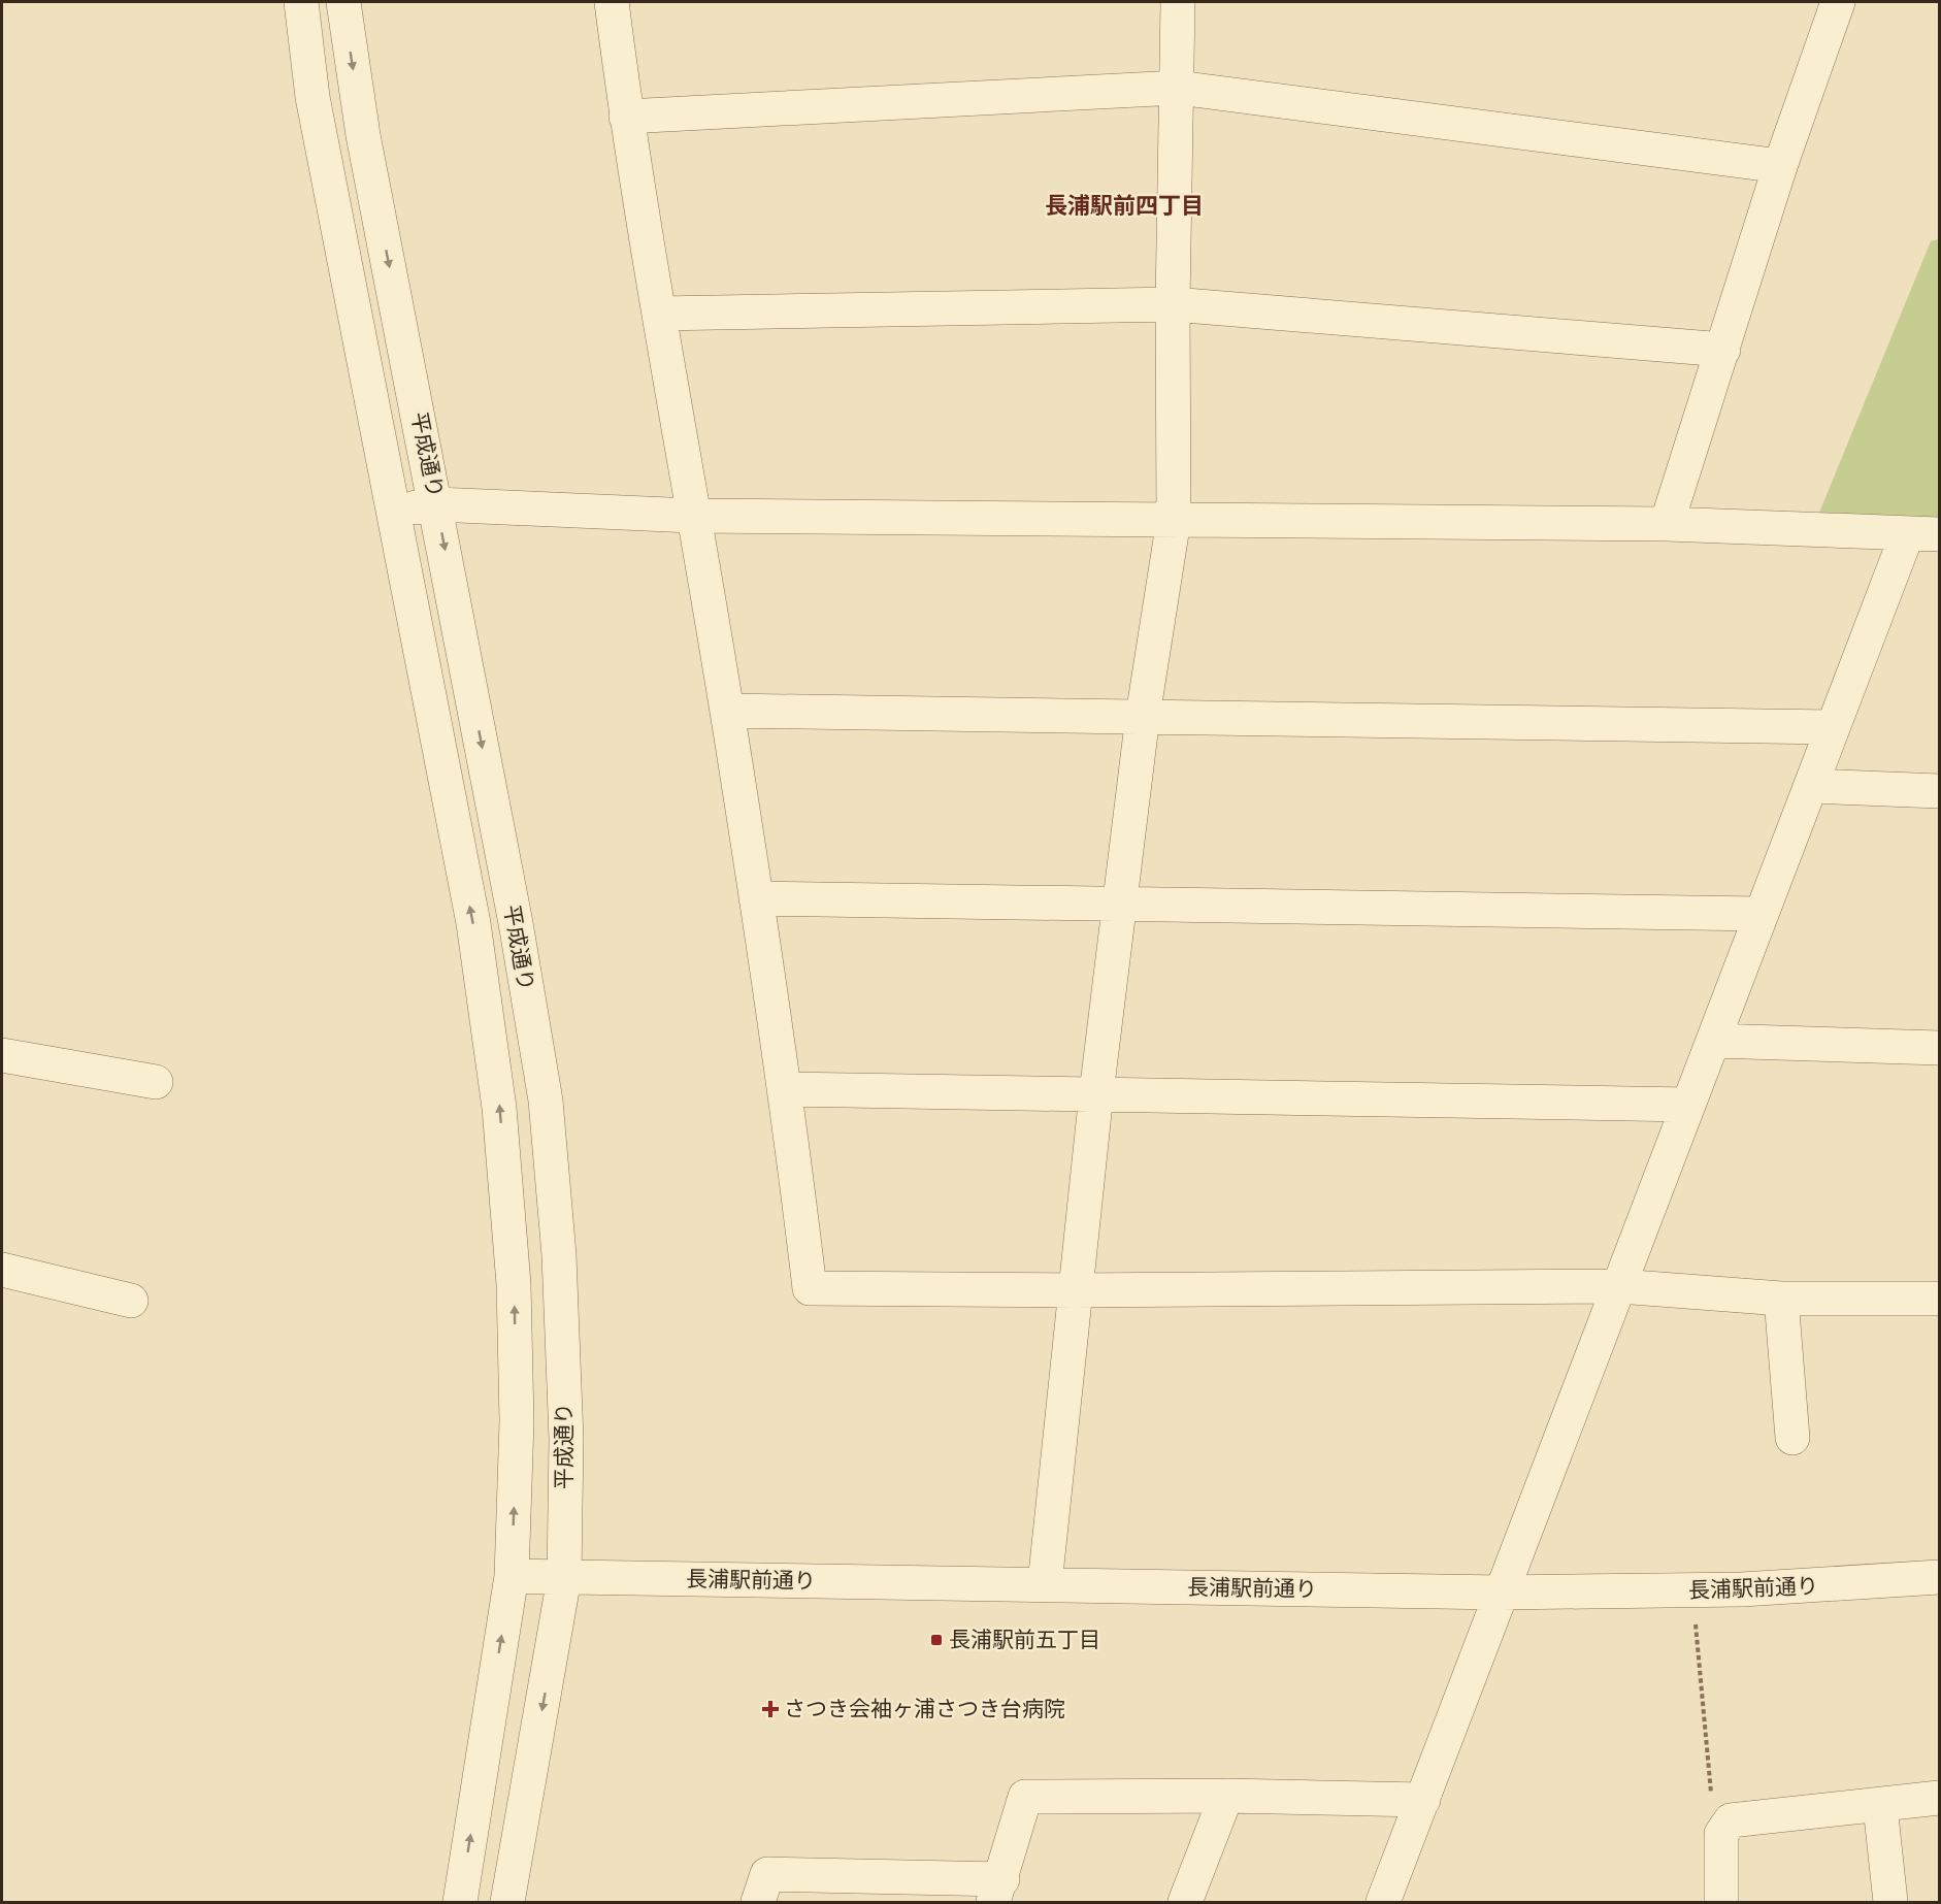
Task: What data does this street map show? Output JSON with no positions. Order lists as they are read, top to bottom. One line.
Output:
{"streets":{"street":["平成通り","長浦駅前通り"]},"crossings":[["平成通り","長浦駅前通り"]],"districts":["長浦駅前四丁目"],"places":{"transit":["長浦駅前五丁目"],"health":["さつき会袖ヶ浦さつき台病院"]}}
